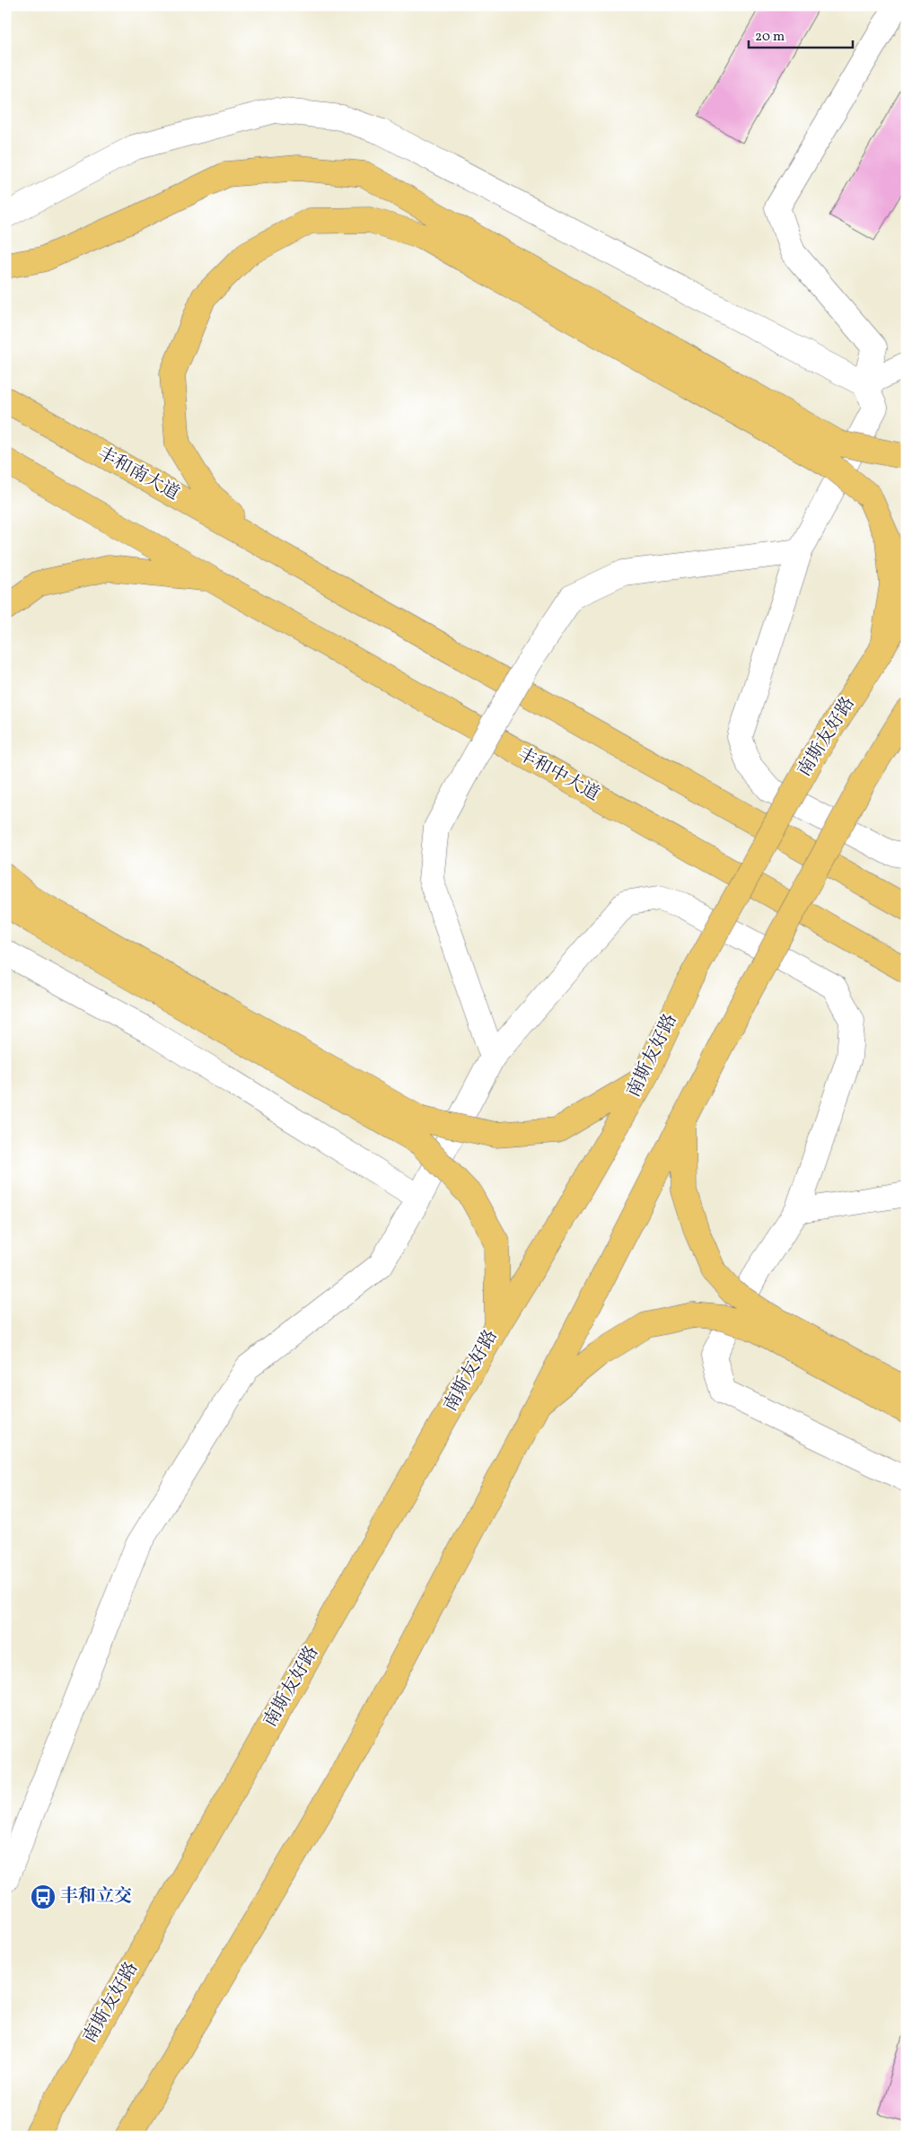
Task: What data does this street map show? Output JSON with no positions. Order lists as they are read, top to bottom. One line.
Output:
{"streets":{"main road":["丰和南大道","南斯友好路","丰和中大道"]},"places":{"bus stop":["丰和立交"]},"scale_bar":"20 m"}
